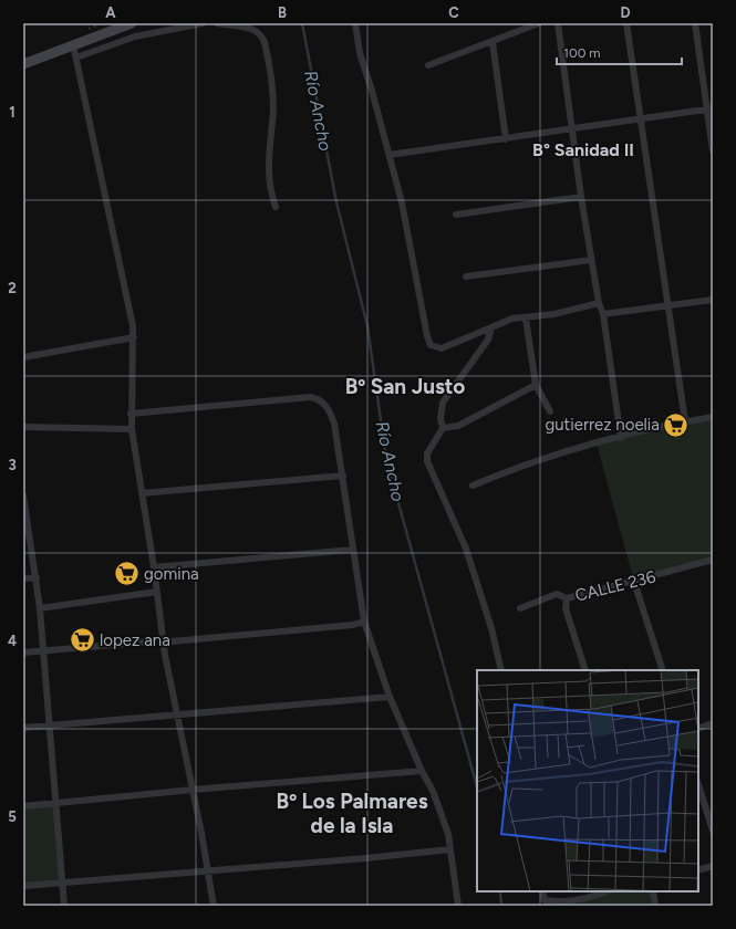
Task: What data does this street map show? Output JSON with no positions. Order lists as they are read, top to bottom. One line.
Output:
{"streets":{"street":["CALLE 236"]},"districts":["B° Sanidad II","Bº San Justo","Bº Los Palmares de la Isla"],"water":["Río Ancho"],"places":{"supermarket":["gutierrez noelia","gomina","lopez ana"]},"scale_bar":"100 m","grid":{"columns":["A","B","C","D"],"rows":["1","2","3","4","5"]}}
